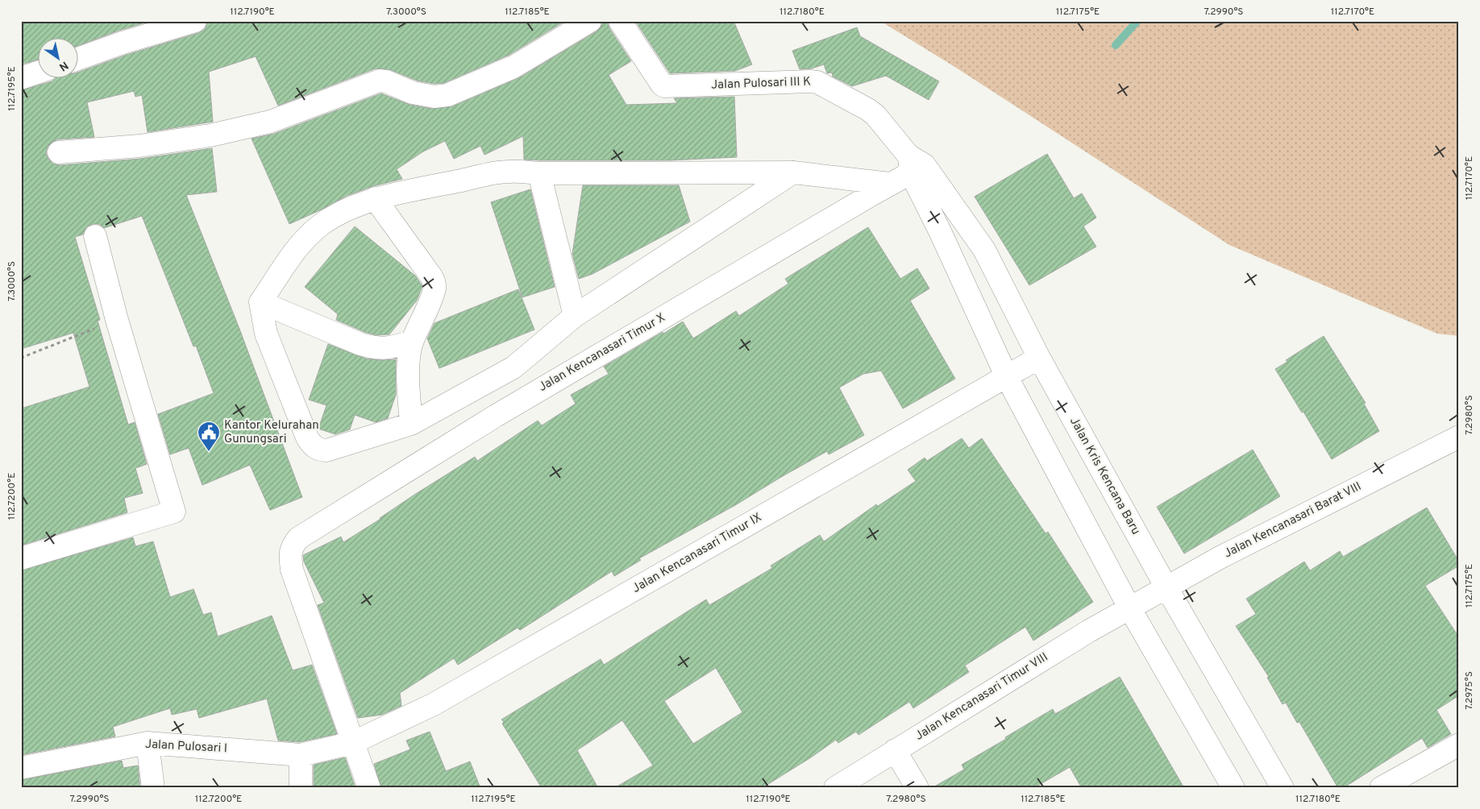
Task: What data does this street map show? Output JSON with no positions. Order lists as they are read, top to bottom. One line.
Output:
{"streets":{"street":["Jalan Pulosari III K","Jalan Kencanasari Timur X","Jalan Kris Kencana Baru","Jalan Kencanasari Barat VIII","Jalan Kencanasari Timur IX","Jalan Kencanasari Timur VIII","Jalan Pulosari I"]},"crossings":[["Jalan Pulosari III K","Jalan Kencanasari Timur X"],["Jalan Pulosari III K","Jalan Kris Kencana Baru"],["Jalan Kencanasari Timur X","Jalan Kris Kencana Baru"],["Jalan Kencanasari Timur X","Jalan Kencanasari Timur IX"],["Jalan Kencanasari Timur X","Jalan Pulosari I"],["Jalan Kris Kencana Baru","Jalan Kencanasari Barat VIII"],["Jalan Kris Kencana Baru","Jalan Kencanasari Timur IX"],["Jalan Kencanasari Barat VIII","Jalan Kencanasari Timur VIII"],["Jalan Kencanasari Timur IX","Jalan Pulosari I"]],"places":{"public building":["Kantor Kelurahan Gunungsari"]},"north":"bottom right","coordinates":["112.7190°E","7.3000°S","112.7185°E","112.7180°E","112.7175°E","7.2990°S","112.7170°E","112.7195°E","7.2980°S","112.7200°E","7.2975°S"]}
